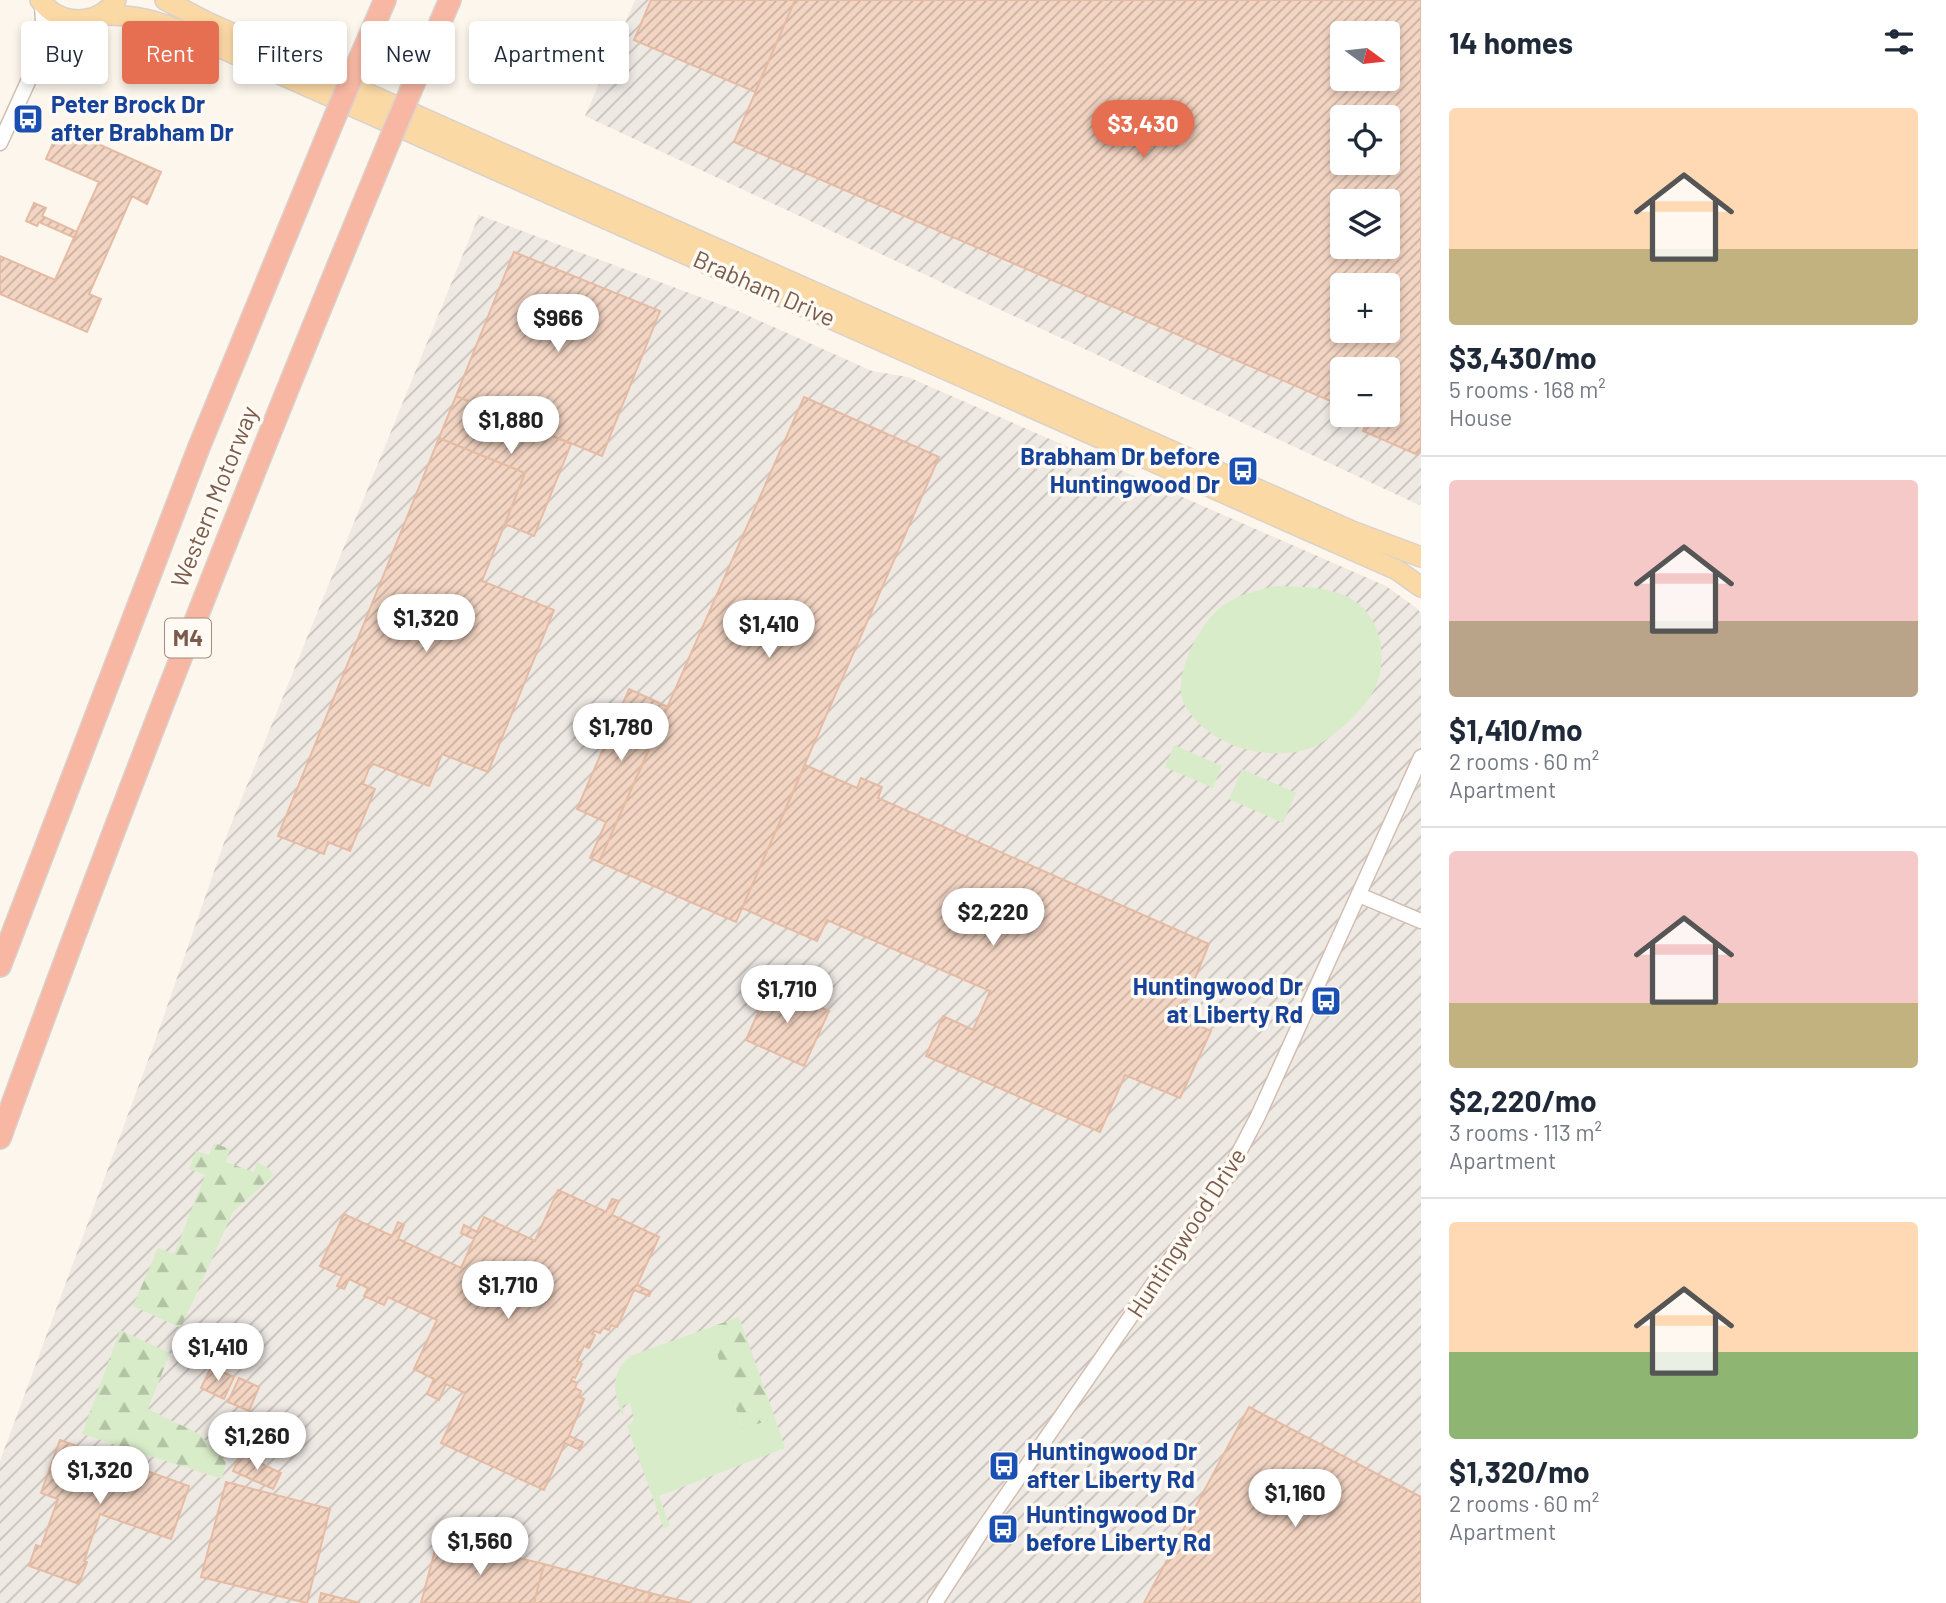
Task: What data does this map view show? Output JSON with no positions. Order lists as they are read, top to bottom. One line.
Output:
{"streets":{"highway":["Western Motorway","M4"],"main road":["Brabham Drive"],"street":["Huntingwood Drive"]},"places":{"bus stop":["Peter Brock Dr after Brabham Dr","Brabham Dr before Huntingwood Dr","Huntingwood Dr at Liberty Rd","Huntingwood Dr after Liberty Rd","Huntingwood Dr before Liberty Rd"]},"north":"right","page":{"heading":"14 homes","map_buttons":["+","−"],"chip":["Buy","Rent","Filters","New","Apartment"],"list":[{"name":"$3,430/mo","note":"5 rooms · 168 m² · House"},{"name":"$1,410/mo","note":"2 rooms · 60 m² · Apartment"},{"name":"$2,220/mo","note":"3 rooms · 113 m² · Apartment"},{"name":"$1,320/mo","note":"2 rooms · 60 m² · Apartment"}],"price":["$3,430","$966","$1,880","$1,320","$1,410","$1,780","$2,220","$1,710","$1,710","$1,410","$1,260","$1,320","$1,160","$1,560"]}}
